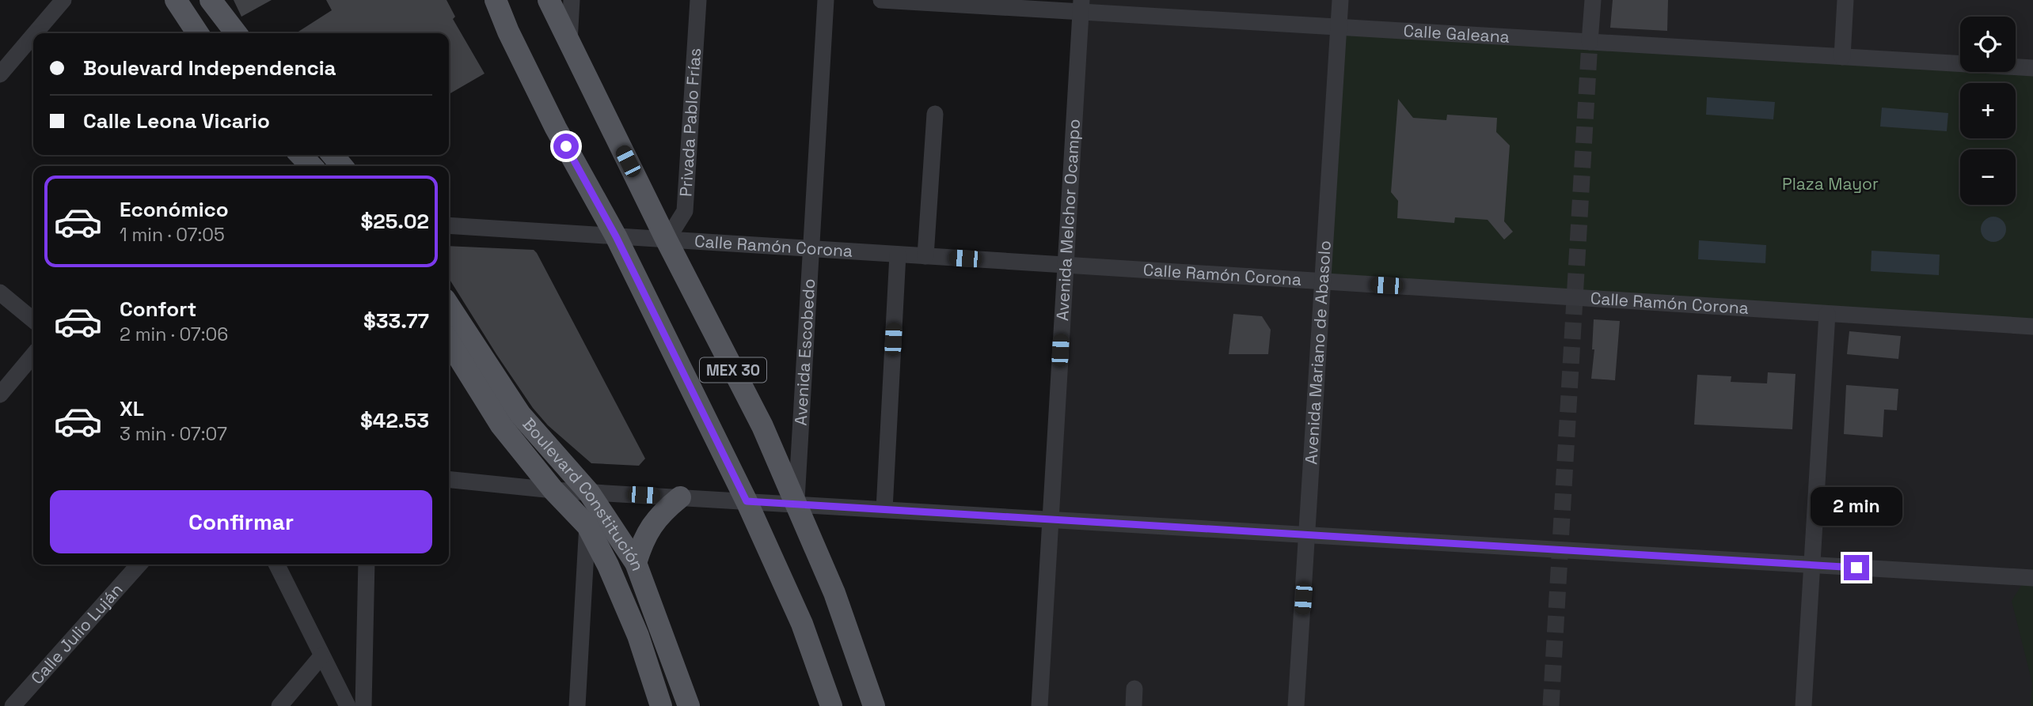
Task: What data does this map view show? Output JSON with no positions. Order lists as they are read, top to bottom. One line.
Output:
{"streets":{"main road":["MEX 30","Boulevard Constitución"],"street":["Calle Galeana","Privada Pablo Frías","Avenida Melchor Ocampo","Calle Ramón Corona","Avenida Escobedo","Avenida Mariano de Abasolo","Calle Julio Luján"]},"crossings":[["Calle Galeana","Avenida Melchor Ocampo"],["Calle Galeana","Avenida Mariano de Abasolo"],["Privada Pablo Frías","Calle Ramón Corona"],["Privada Pablo Frías","MEX 30"],["Avenida Melchor Ocampo","Calle Ramón Corona"],["Calle Ramón Corona","Avenida Escobedo"],["Calle Ramón Corona","Avenida Mariano de Abasolo"],["Calle Ramón Corona","MEX 30"],["Avenida Escobedo","MEX 30"]],"parks":["Plaza Mayor"],"page":{"map_buttons":["+","−"],"banner":["Boulevard Independencia","Calle Leona Vicario"],"list":[{"name":"Económico","note":"1 min · 07:05","value":"$25.02"},{"name":"Confort","note":"2 min · 07:06","value":"$33.77"},{"name":"XL","note":"3 min · 07:07","value":"$42.53"}],"buttons":"Confirmar","bubble":"2 min"}}
